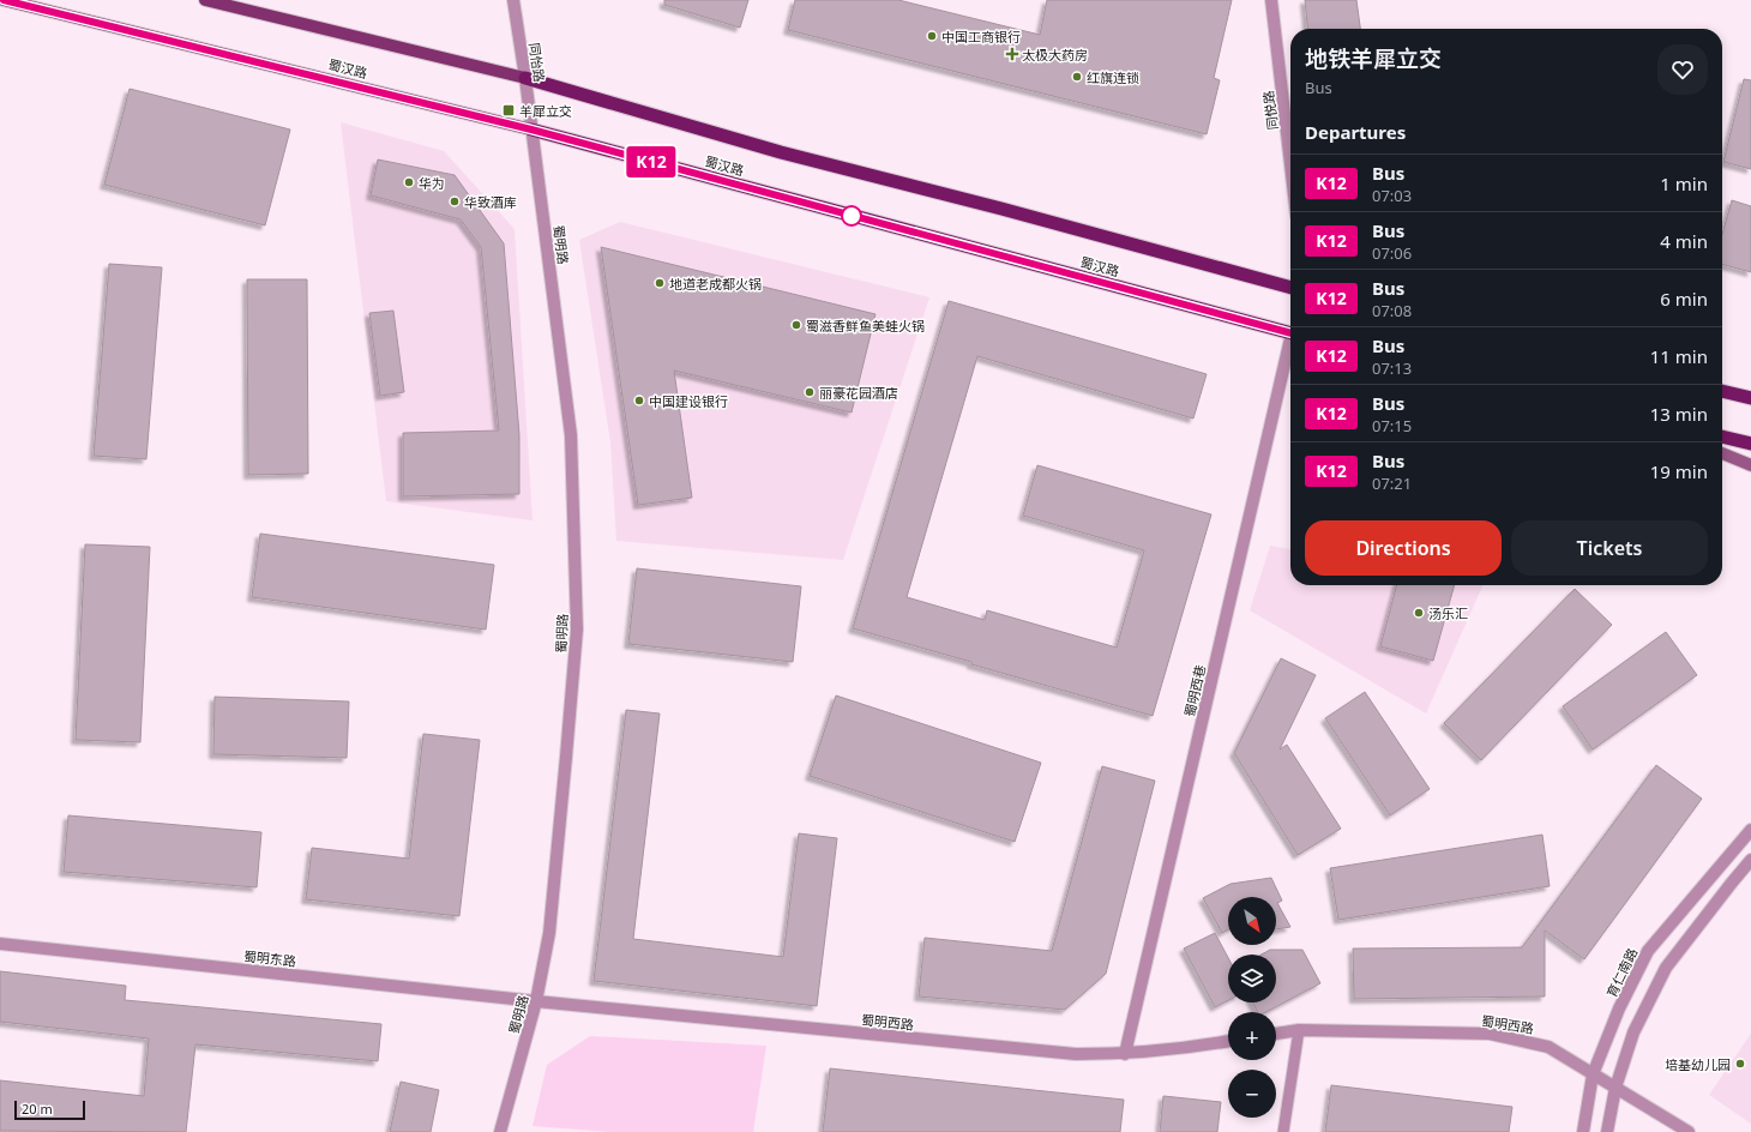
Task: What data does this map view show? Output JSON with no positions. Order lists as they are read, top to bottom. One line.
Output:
{"streets":{"highway":["蜀汉路"],"street":["同怡路","同悦路","蜀明路","蜀明西巷","蜀明东路","育仁南路","蜀明西路"]},"crossings":[["同怡路","蜀汉路"],["同怡路","蜀明路"],["蜀汉路","蜀明路"],["蜀明路","蜀明东路"],["蜀明路","蜀明西路"],["蜀明西巷","蜀明西路"],["蜀明东路","蜀明西路"],["育仁南路","蜀明西路"]],"places":{"other":["中国工商银行","红旗连锁","华为","华致酒库","地道老成都火锅","蜀滋香鲜鱼美蛙火锅","丽豪花园酒店","中国建设银行","汤乐汇","培基幼儿园"],"health":["太极大药房"],"transit":["羊犀立交"]},"lines":["bus line K12"],"scale_bar":"20 m","north":"bottom right","page":{"on_map":"K12","heading":[["地铁羊犀立交","Bus"],"Departures"],"list":[{"mark":"K12","name":"Bus","note":"07:03","value":"1 min"},{"mark":"K12","name":"Bus","note":"07:06","value":"4 min"},{"mark":"K12","name":"Bus","note":"07:08","value":"6 min"},{"mark":"K12","name":"Bus","note":"07:13","value":"11 min"},{"mark":"K12","name":"Bus","note":"07:15","value":"13 min"},{"mark":"K12","name":"Bus","note":"07:21","value":"19 min"}],"buttons":["Directions","Tickets"],"map_buttons":["+","−"],"scale":"20 m"}}
